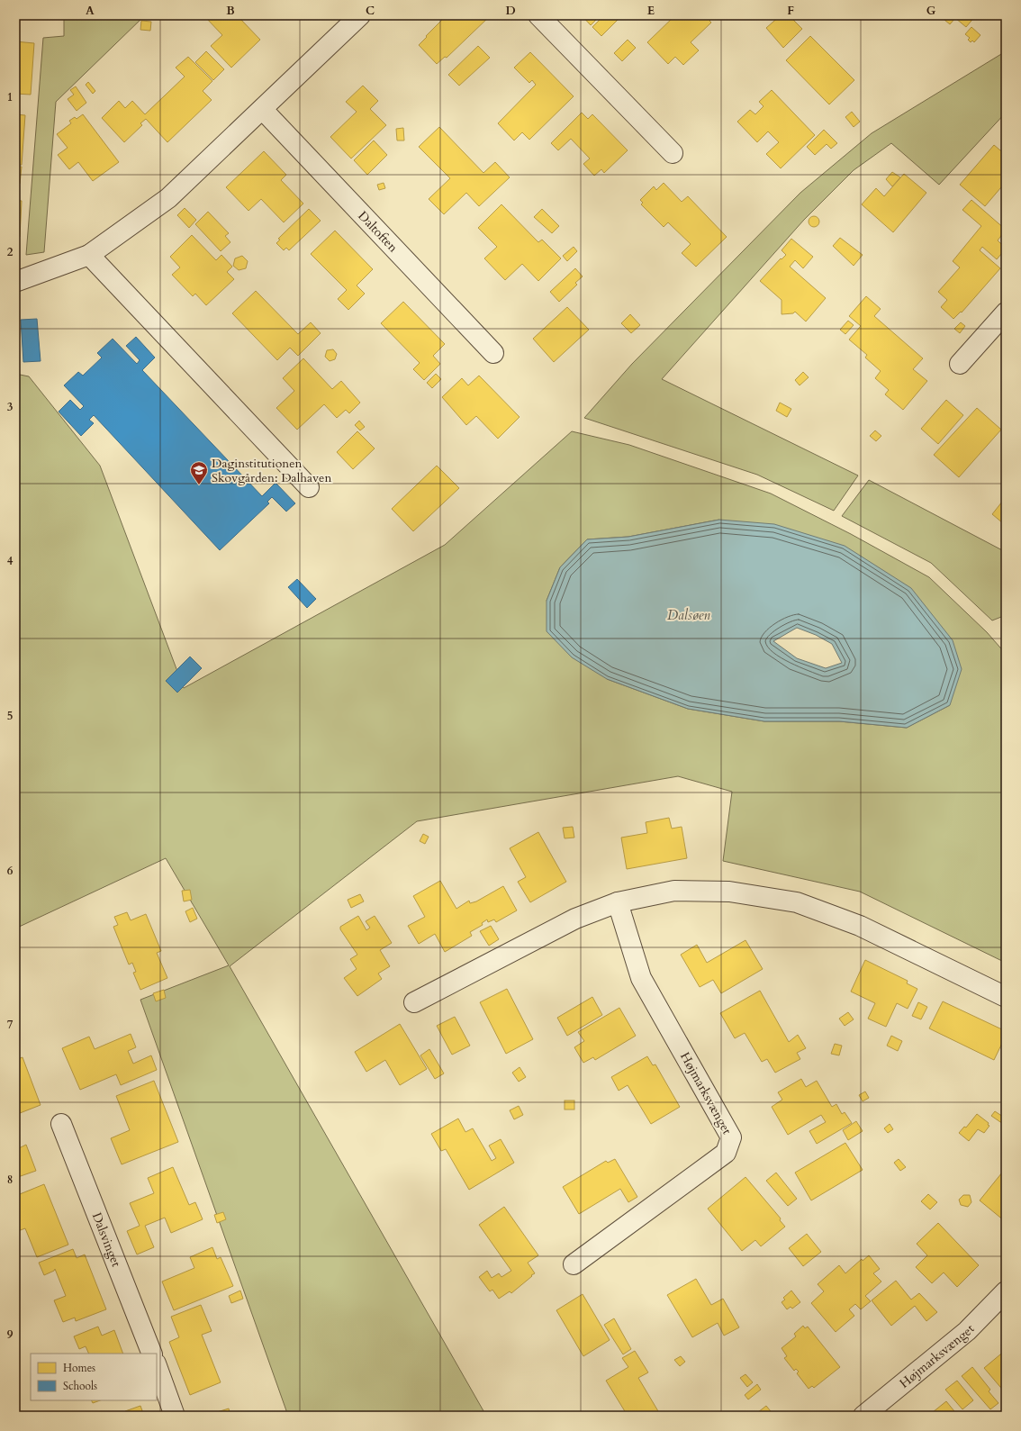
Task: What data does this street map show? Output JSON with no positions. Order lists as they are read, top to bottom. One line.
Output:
{"streets":{"street":["Daltoften","Højmarksvænget","Dalsvinget"]},"water":["Dalsøen"],"places":{"school or university":["Daginstitutionen Skovgården: Dalhaven"]},"legend":["Homes","Schools"],"grid":{"columns":["A","B","C","D","E","F","G"],"rows":["1","2","3","4","5","6","7","8","9"]}}
